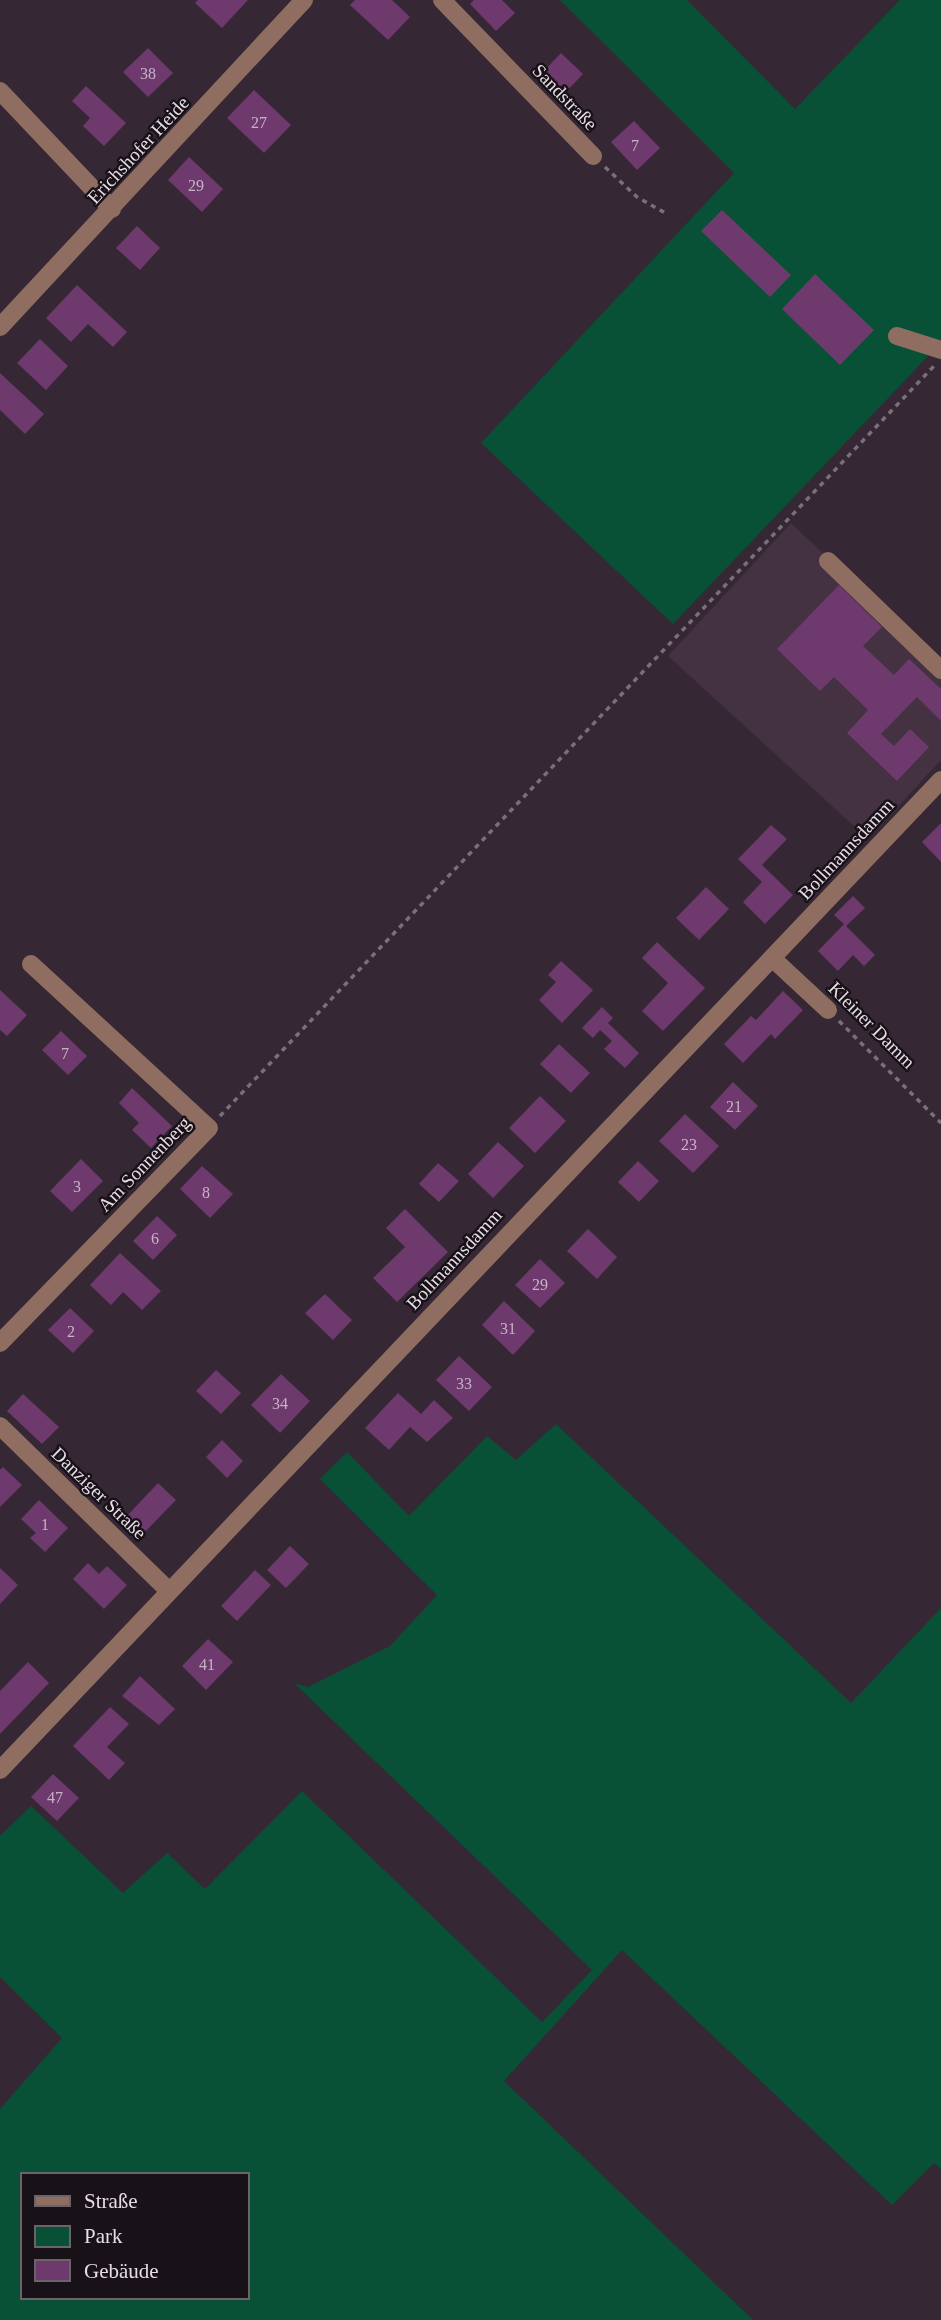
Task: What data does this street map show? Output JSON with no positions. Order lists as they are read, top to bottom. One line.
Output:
{"streets":{"street":["Sandstraße","Erichshofer Heide","Bollmannsdamm","Kleiner Damm","Am Sonnenberg","Danziger Straße"]},"crossings":[["Bollmannsdamm","Kleiner Damm"],["Bollmannsdamm","Danziger Straße"]],"house_numbers":["38","27","7","29","7","21","23","3","8","6","29","31","2","33","34","1","41","47"],"legend":["Straße","Park","Gebäude"]}
